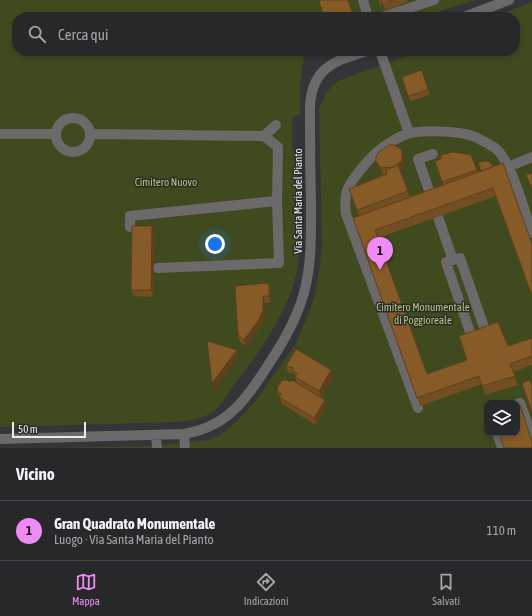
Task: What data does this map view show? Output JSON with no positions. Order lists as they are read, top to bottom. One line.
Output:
{"streets":{"street":["Via Santa Maria del Pianto"]},"parks":["Cimitero Nuovo","Cimitero Monumentale di Poggioreale"],"scale_bar":"50 m","page":{"search":"Cerca qui","pins":"1","scale":"50 m","heading":"Vicino","list":[{"mark":"1","name":"Gran Quadrato Monumentale","note":"Luogo · Via Santa Maria del Pianto","value":"110 m"}],"nav":["Mappa","Indicazioni","Salvati"]}}
